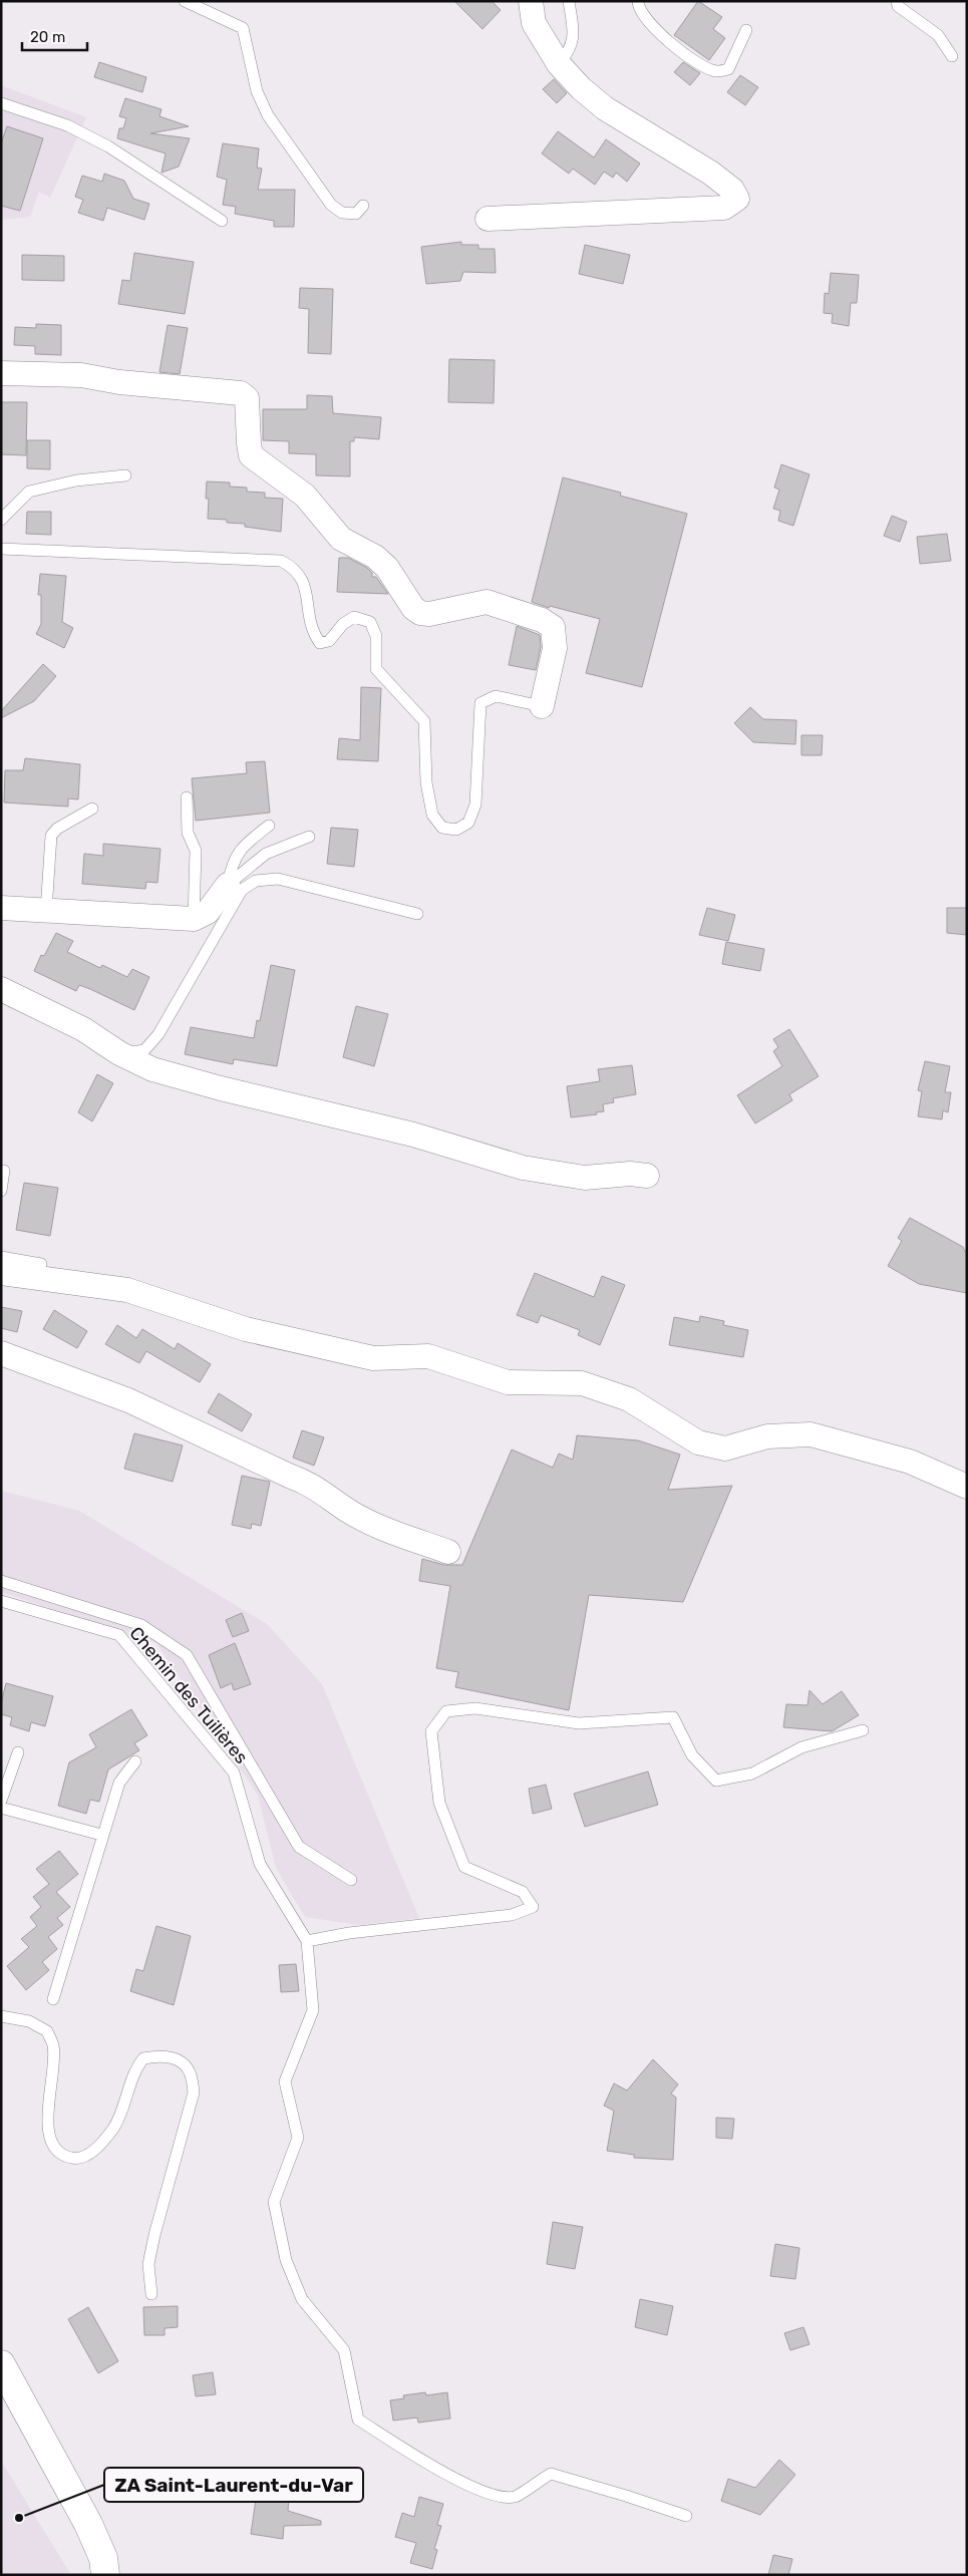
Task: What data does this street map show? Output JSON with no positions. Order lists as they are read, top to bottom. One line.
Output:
{"streets":{"lane":["Chemin des Tuilières"]},"places":["ZA Saint-Laurent-du-Var"],"scale_bar":"20 m"}
